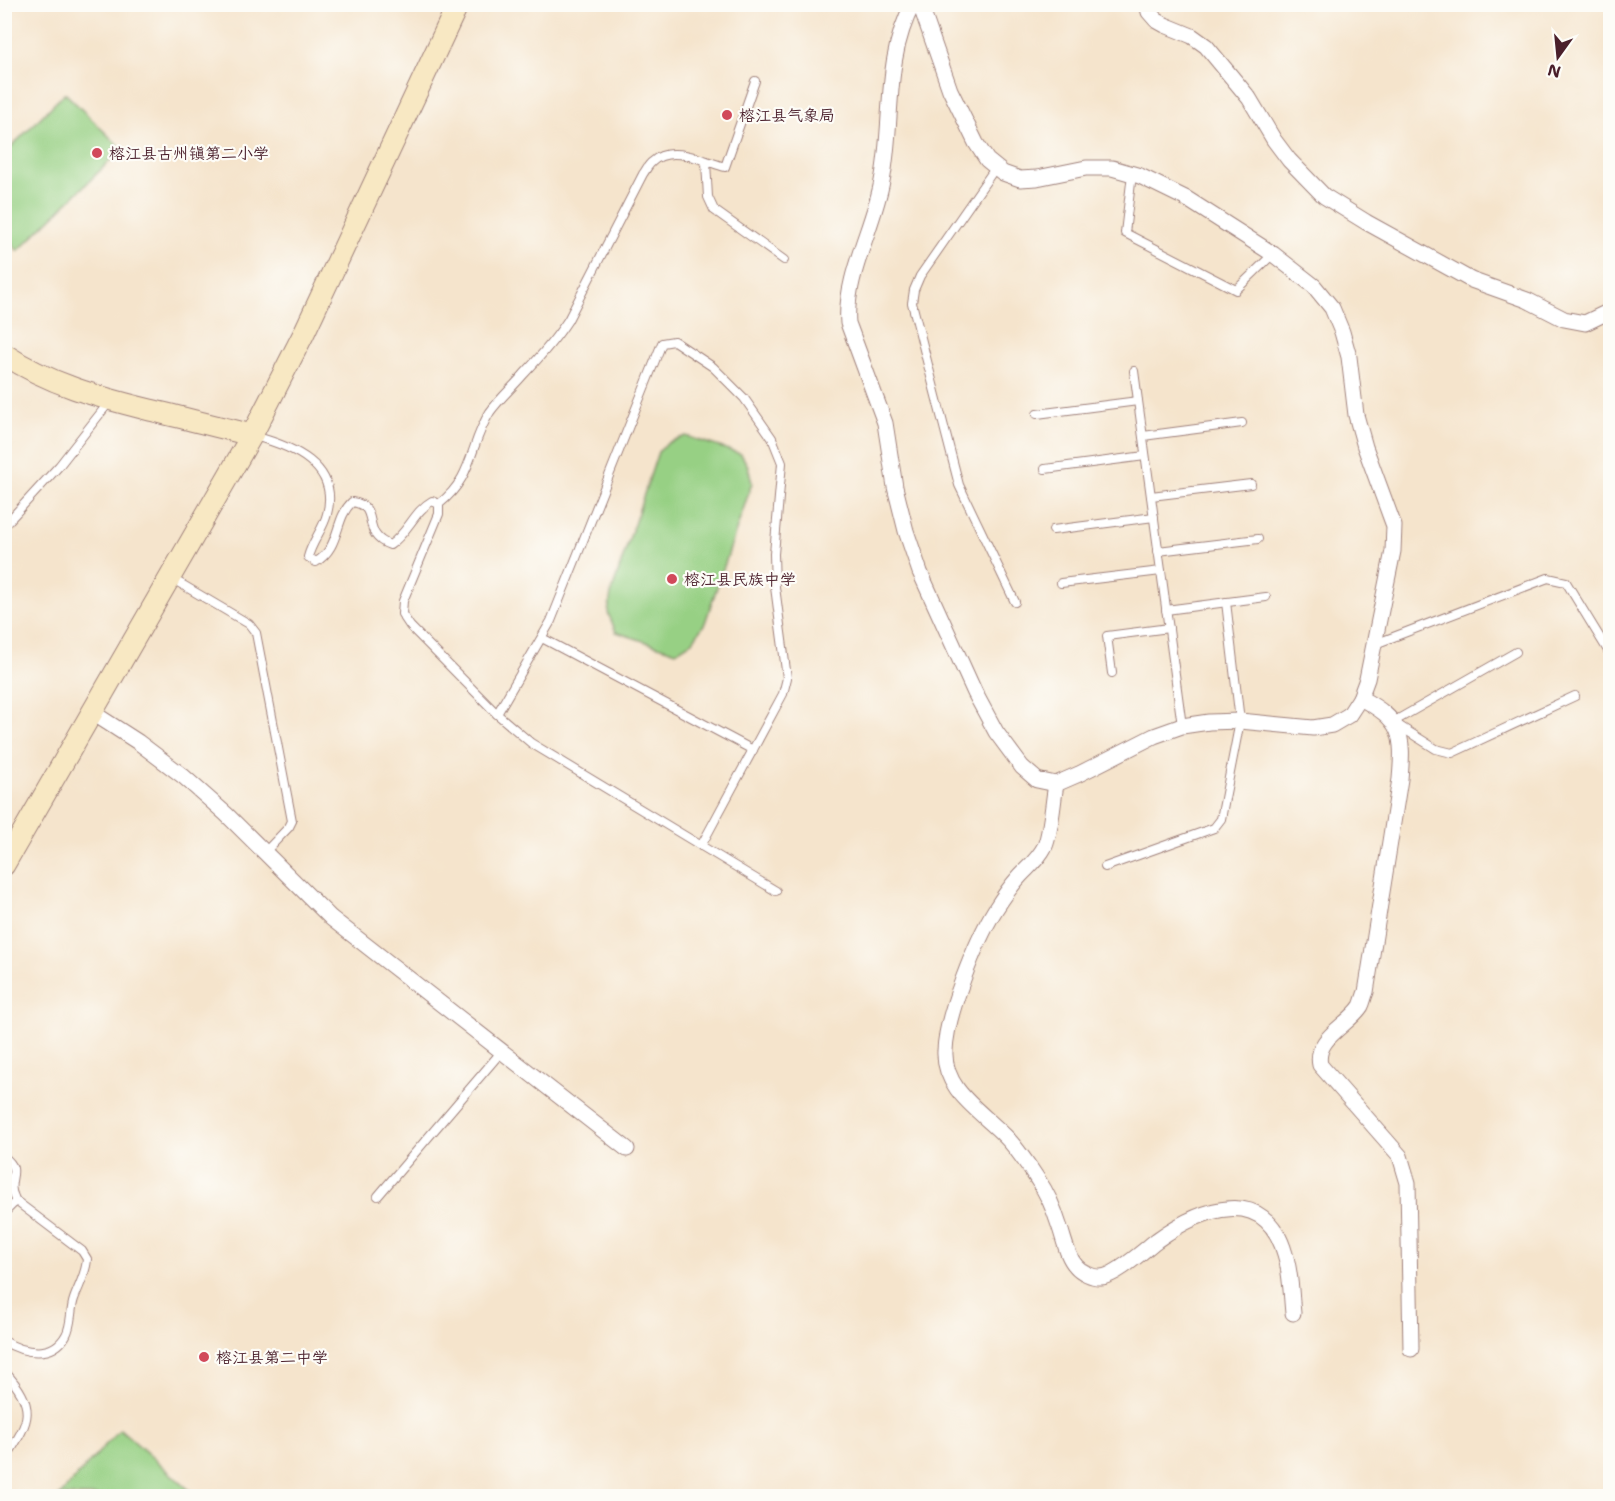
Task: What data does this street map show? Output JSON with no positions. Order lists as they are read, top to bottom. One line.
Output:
{"places":["榕江县气象局","榕江县古州镇第二小学","榕江县民族中学","榕江县第二中学"],"north":"bottom"}
